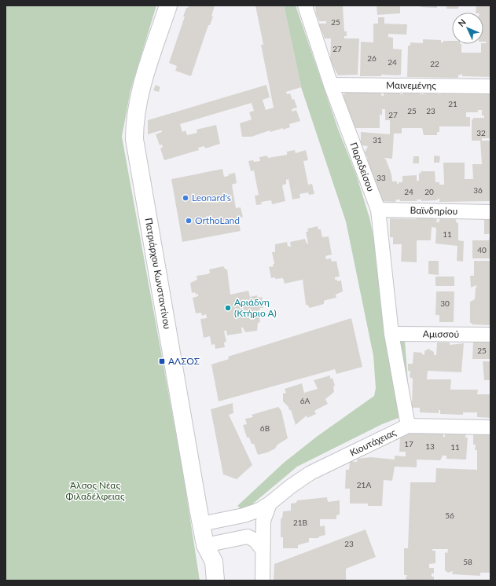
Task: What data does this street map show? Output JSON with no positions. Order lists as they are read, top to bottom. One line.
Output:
{"streets":{"main road":["Πατριάρχου Κωνσταντίνου"],"street":["Μαινεμένης","Παραδείσου","Βαϊνδηρίου","Αμισσού","Κιουτάχειας"]},"crossings":[["Μαινεμένης","Παραδείσου"],["Παραδείσου","Βαϊνδηρίου"],["Παραδείσου","Αμισσού"],["Παραδείσου","Κιουτάχειας"],["Πατριάρχου Κωνσταντίνου","Κιουτάχειας"]],"parks":["Άλσος Νέας Φιλαδέλφειας"],"places":{"other":["Leonard's","OrthoLand","Αριάδνη (Κτήριο Α)"],"transit":["ΑΛΣΟΣ"]},"house_numbers":["25","27","26","24","22","21","25","23","27","32","31","33","36","24","20","11","40","30","25","6Α","6Β","17","13","11","21Α","56","21Β","23","58"],"north":"top left"}
